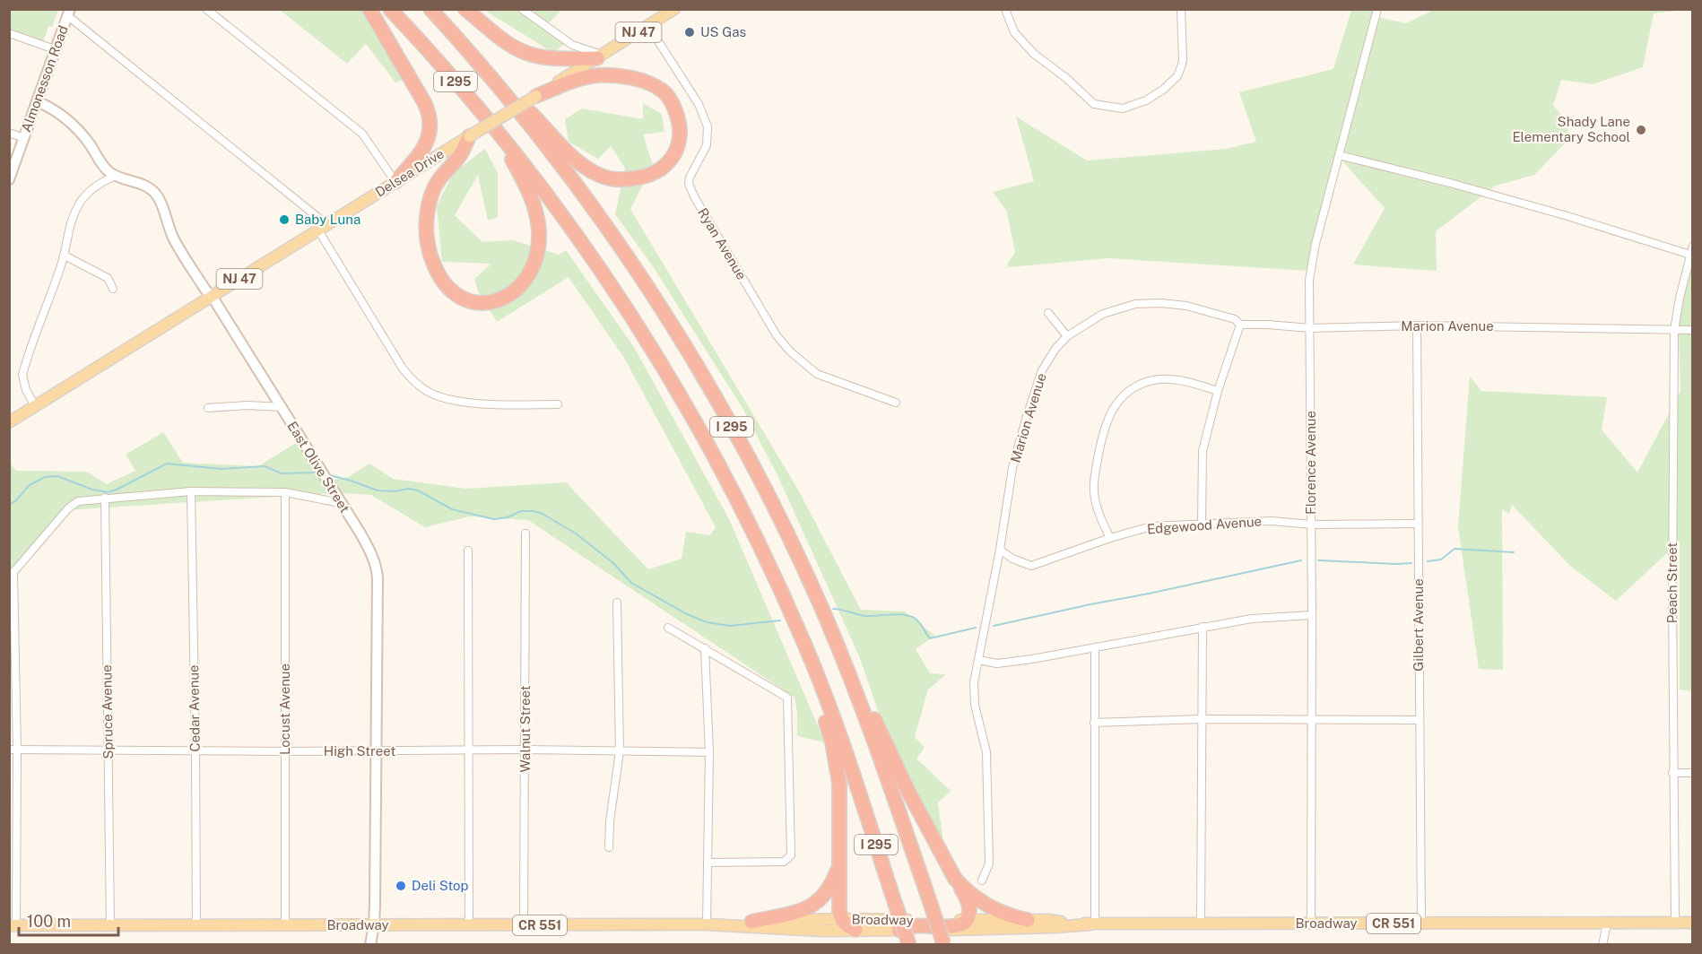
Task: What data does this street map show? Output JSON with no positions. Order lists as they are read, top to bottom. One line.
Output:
{"streets":{"highway":["I 295"],"main road":["NJ 47","Delsea Drive","Broadway","CR 551"],"street":["Almonesson Road","Ryan Avenue","Marion Avenue","Florence Avenue","East Olive Street","Edgewood Avenue","Peach Street","Gilbert Avenue","Cedar Avenue","Locust Avenue","Spruce Avenue","Walnut Street","High Street"]},"crossings":[["Almonesson Road","East Olive Street"],["Delsea Drive","Ryan Avenue"],["Delsea Drive","East Olive Street"],["Marion Avenue","Florence Avenue"],["Marion Avenue","Edgewood Avenue"],["Marion Avenue","Peach Street"],["Marion Avenue","Gilbert Avenue"],["Florence Avenue","Edgewood Avenue"],["Florence Avenue","Broadway"],["East Olive Street","High Street"],["East Olive Street","Broadway"],["Edgewood Avenue","Gilbert Avenue"],["Peach Street","Broadway"],["Gilbert Avenue","Broadway"],["Cedar Avenue","High Street"],["Cedar Avenue","Broadway"],["Locust Avenue","High Street"],["Locust Avenue","Broadway"],["Spruce Avenue","High Street"],["Spruce Avenue","Broadway"],["Walnut Street","High Street"],["Walnut Street","Broadway"]],"places":["US Gas","Shady Lane Elementary School","Baby Luna","Deli Stop"],"scale_bar":"100 m"}
